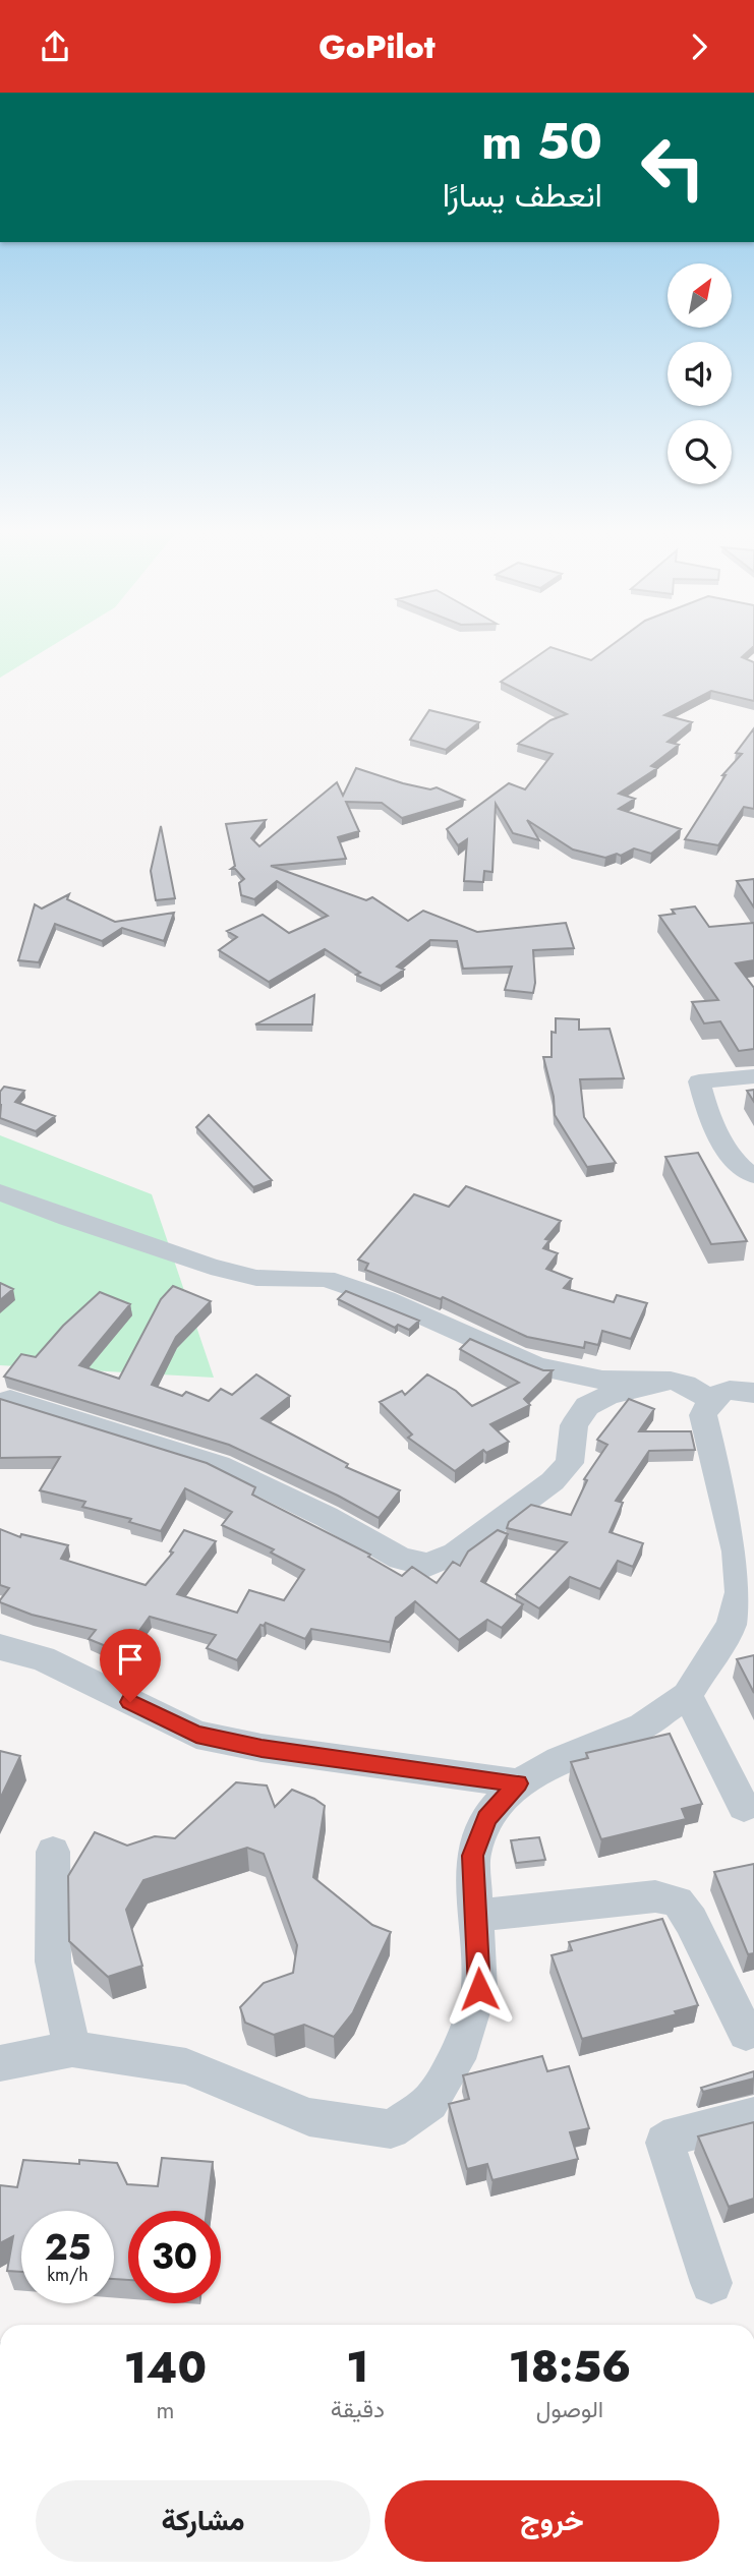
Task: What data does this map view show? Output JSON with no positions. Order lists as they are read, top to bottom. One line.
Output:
{"north":"top right","page":{"header":"GoPilot","turn":["50 m","انعطف يسارًا"],"speed":"25 km/h","limit":"30","eta":["18:56","الوصول","1","دقيقة","140","m"],"buttons":["خروج","مشاركة"]}}
